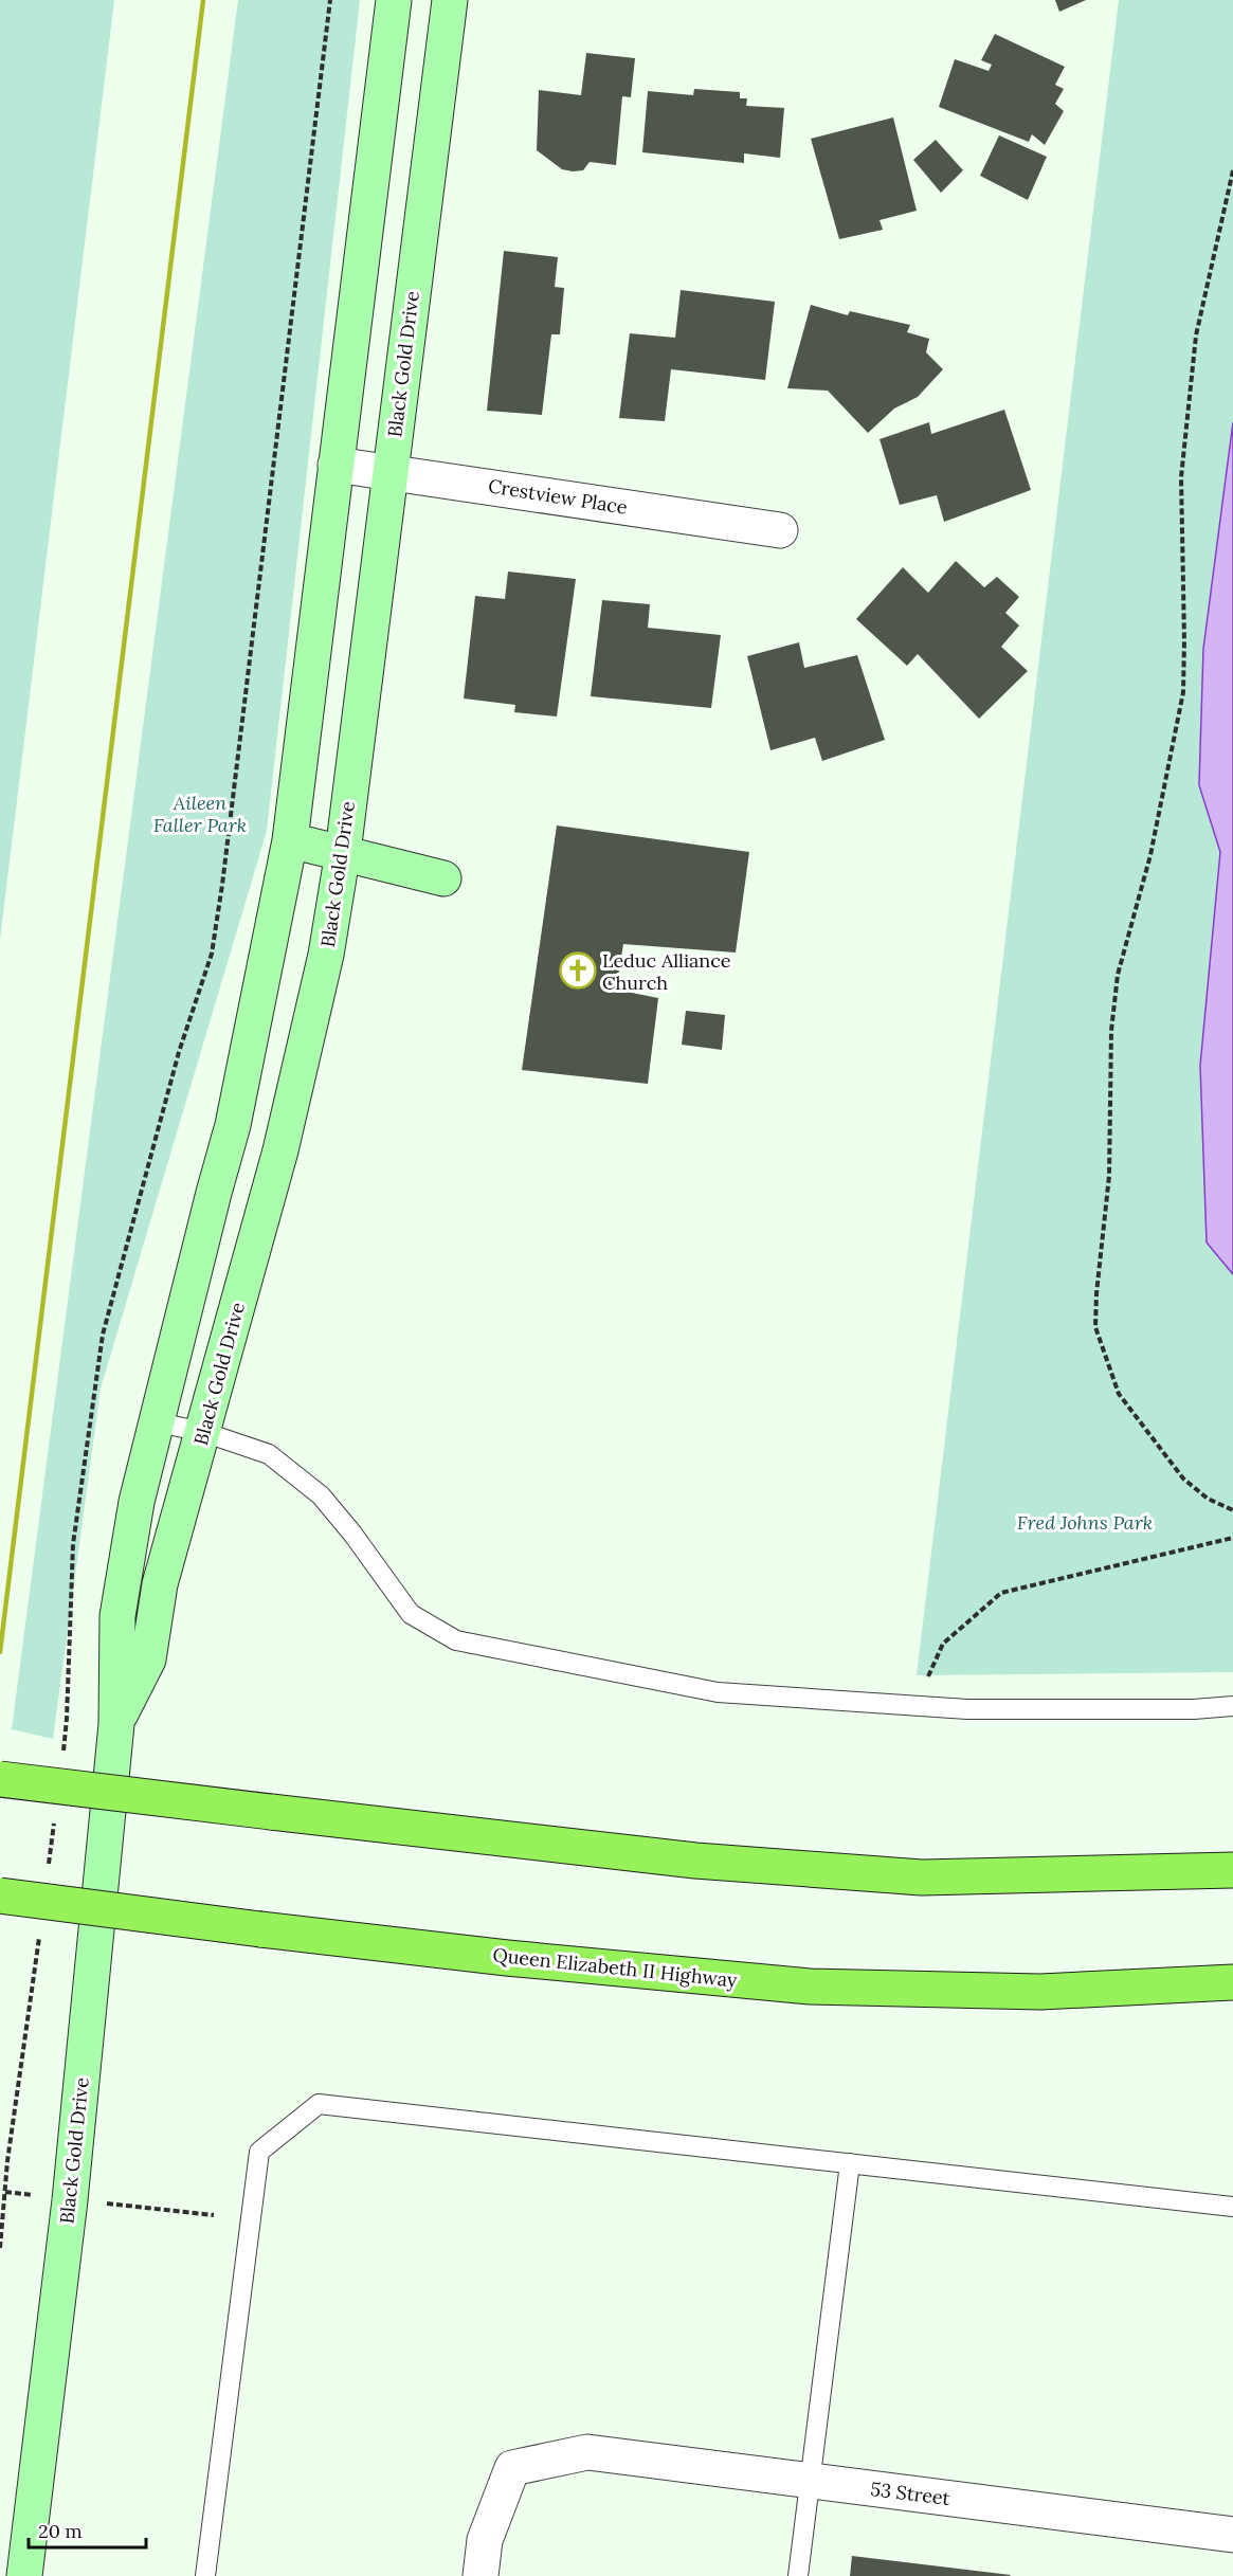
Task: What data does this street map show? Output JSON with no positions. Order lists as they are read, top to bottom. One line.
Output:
{"streets":{"highway":["Queen Elizabeth II Highway"],"main road":["Black Gold Drive"],"street":["Crestview Place","53 Street"]},"crossings":[["Black Gold Drive","Crestview Place"]],"parks":["Aileen Faller Park","Fred Johns Park"],"places":{"church":["Leduc Alliance Church"]},"scale_bar":"20 m"}
